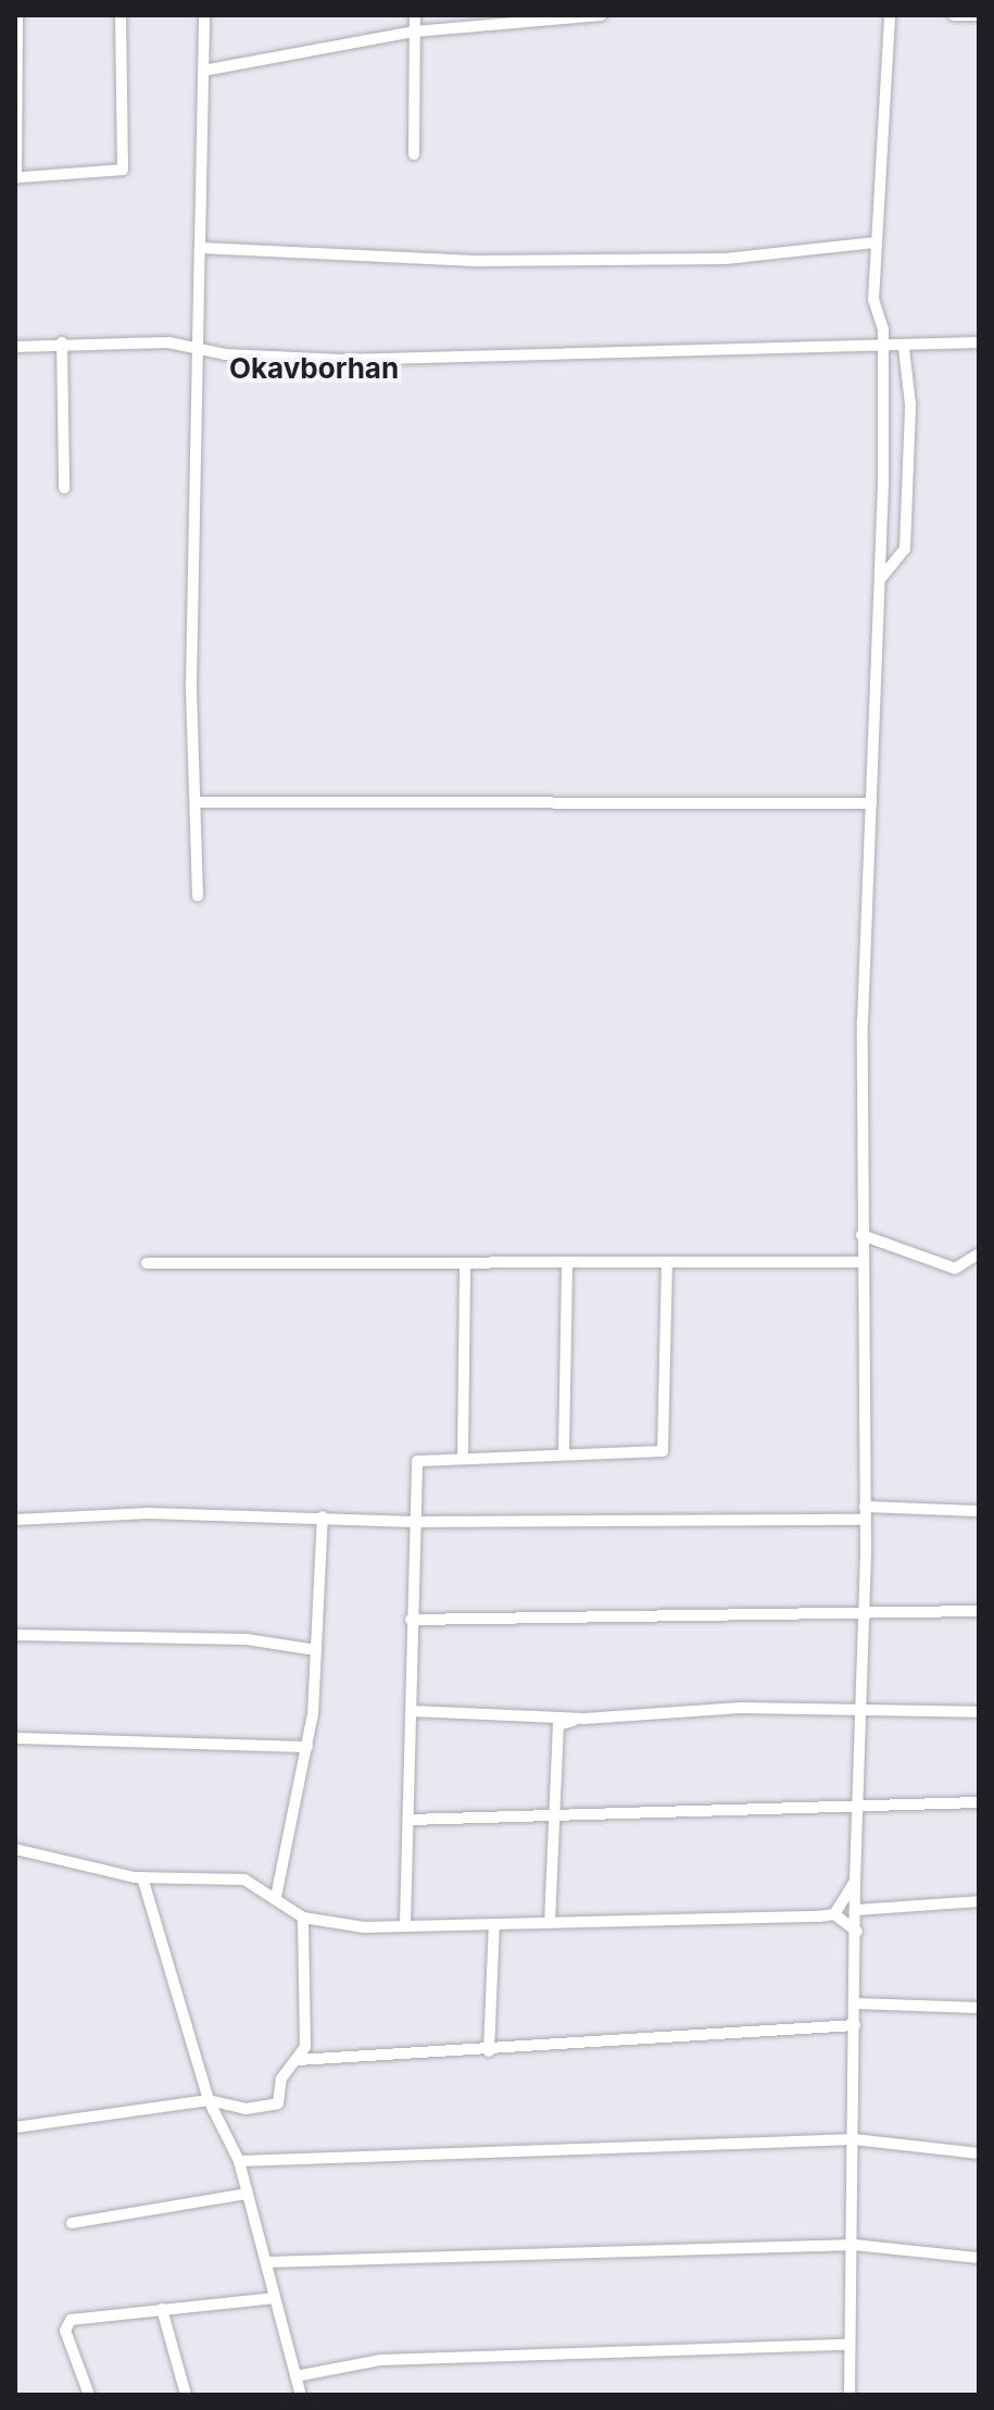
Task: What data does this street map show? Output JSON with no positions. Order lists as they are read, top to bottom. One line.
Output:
{"districts":["Okavborhan"]}
